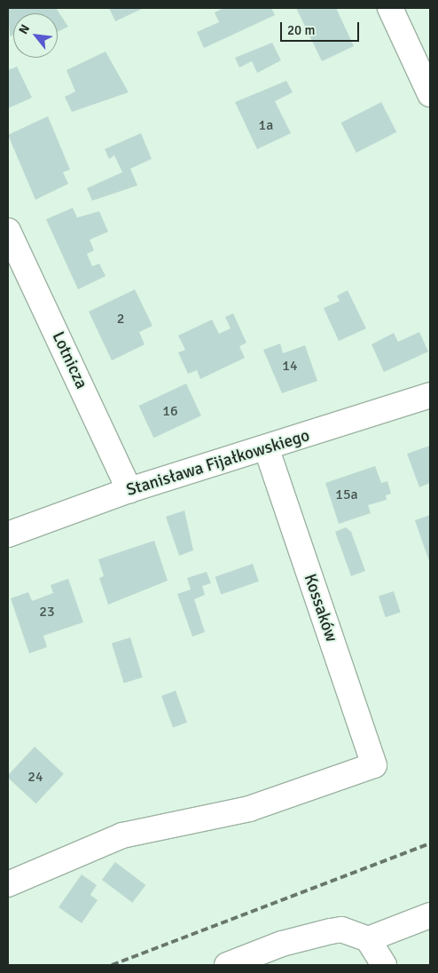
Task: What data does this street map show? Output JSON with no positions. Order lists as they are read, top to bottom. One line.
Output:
{"streets":{"street":["Lotnicza","Stanisława Fijałkowskiego","Kossaków"]},"crossings":[["Lotnicza","Stanisława Fijałkowskiego"],["Stanisława Fijałkowskiego","Kossaków"]],"house_numbers":["1a","2","14","16","15a","23","24"],"scale_bar":"20 m","north":"top left"}
